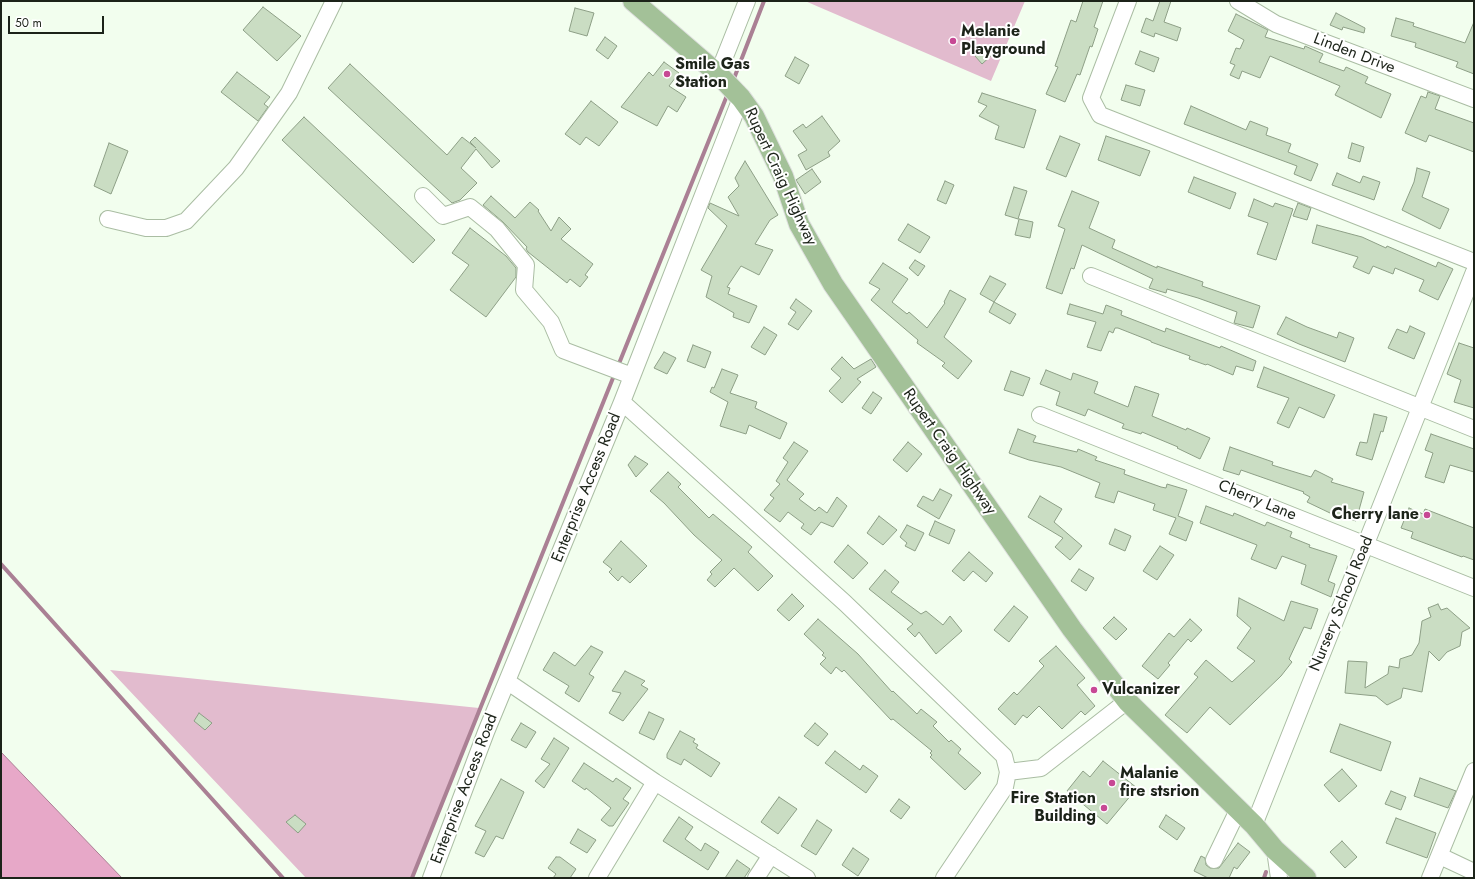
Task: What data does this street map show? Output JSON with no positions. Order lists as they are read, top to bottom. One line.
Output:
{"streets":{"main road":["Rupert Craig Highway"],"street":["Linden Drive","Enterprise Access Road","Cherry Lane","Nursery School Road"]},"crossings":[["Rupert Craig Highway","Enterprise Access Road"],["Rupert Craig Highway","Nursery School Road"],["Cherry Lane","Nursery School Road"]],"places":["Melanie Playground","Smile Gas Station","Cherry lane","Vulcanizer","Malanie fire stsrion","Fire Station Building"],"scale_bar":"50 m"}
